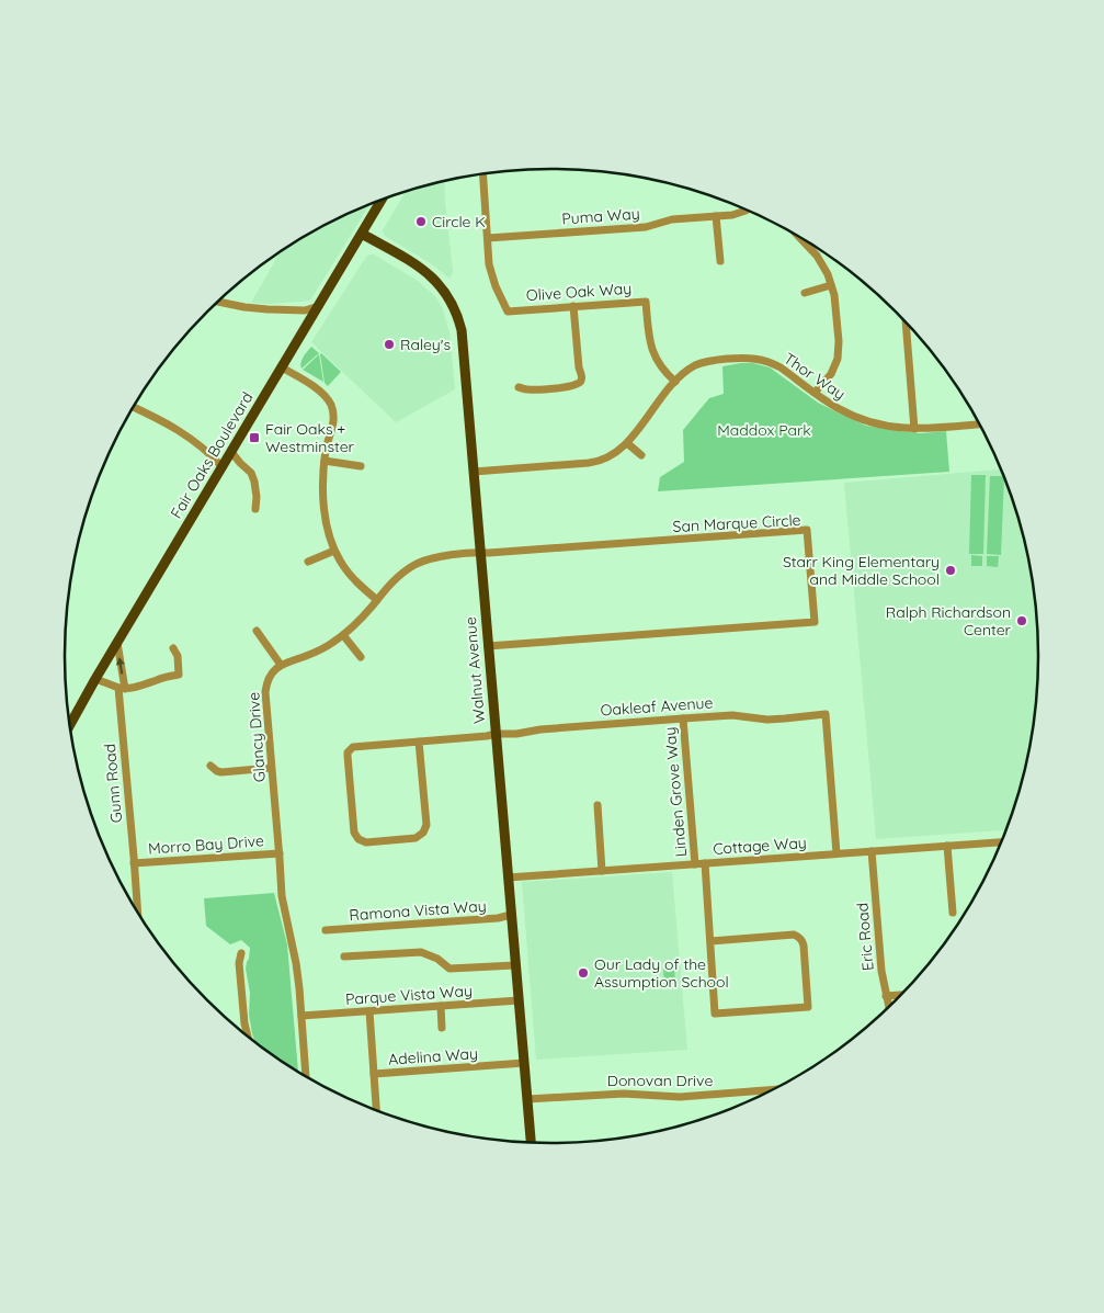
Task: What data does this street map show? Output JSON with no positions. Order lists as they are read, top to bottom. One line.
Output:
{"streets":{"main road":["Fair Oaks Boulevard","Walnut Avenue"],"street":["Puma Way","Olive Oak Way","Thor Way","San Marque Circle","Oakleaf Avenue","Glancy Drive","Gunn Road","Linden Grove Way","Morro Bay Drive","Cottage Way","Ramona Vista Way","Eric Road","Parque Vista Way","Adelina Way","Donovan Drive"]},"crossings":[["Puma Way","Olive Oak Way"],["Olive Oak Way","Thor Way"],["Thor Way","Walnut Avenue"],["Fair Oaks Boulevard","Walnut Avenue"],["Fair Oaks Boulevard","Gunn Road"],["San Marque Circle","Walnut Avenue"],["Walnut Avenue","Oakleaf Avenue"],["Walnut Avenue","Cottage Way"],["Walnut Avenue","Ramona Vista Way"],["Walnut Avenue","Parque Vista Way"],["Walnut Avenue","Adelina Way"],["Walnut Avenue","Donovan Drive"],["Oakleaf Avenue","Linden Grove Way"],["Oakleaf Avenue","Cottage Way"],["Glancy Drive","Morro Bay Drive"],["Glancy Drive","Parque Vista Way"],["Gunn Road","Morro Bay Drive"],["Linden Grove Way","Cottage Way"],["Cottage Way","Eric Road"],["Parque Vista Way","Adelina Way"]],"parks":["Maddox Park"],"places":{"other":["Circle K","Raley's","Starr King Elementary and Middle School","Ralph Richardson Center","Our Lady of the Assumption School"],"transit":["Fair Oaks + Westminster"]}}
